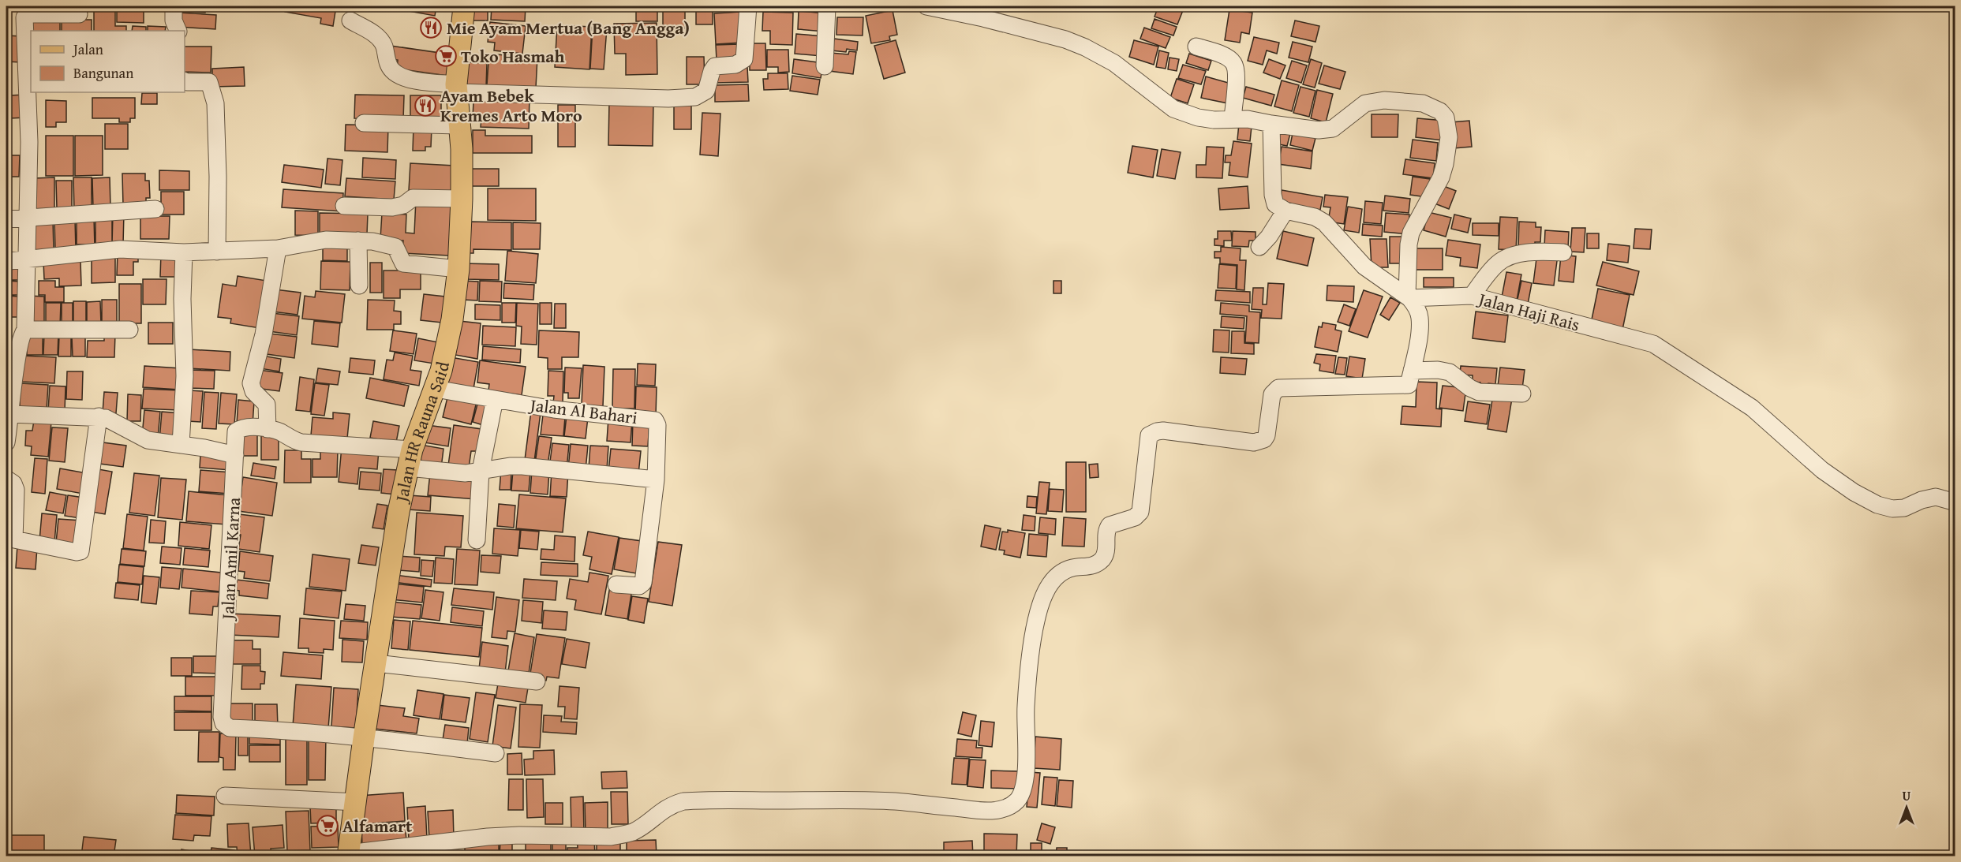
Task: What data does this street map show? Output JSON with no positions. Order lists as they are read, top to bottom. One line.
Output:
{"streets":{"main road":["Jalan HR Rauna Said"],"street":["Jalan Haji Rais","Jalan Al Bahari","Jalan Amil Karna"]},"crossings":[["Jalan Al Bahari","Jalan HR Rauna Said"],["Jalan Al Bahari","Jalan Amil Karna"],["Jalan HR Rauna Said","Jalan Amil Karna"]],"places":{"restaurant":["Mie Ayam Mertua (Bang Angga)","Ayam Bebek Kremes Arto Moro"],"supermarket":["Toko Hasmah","Alfamart"]},"legend":["Jalan","Bangunan"],"north":"top"}
